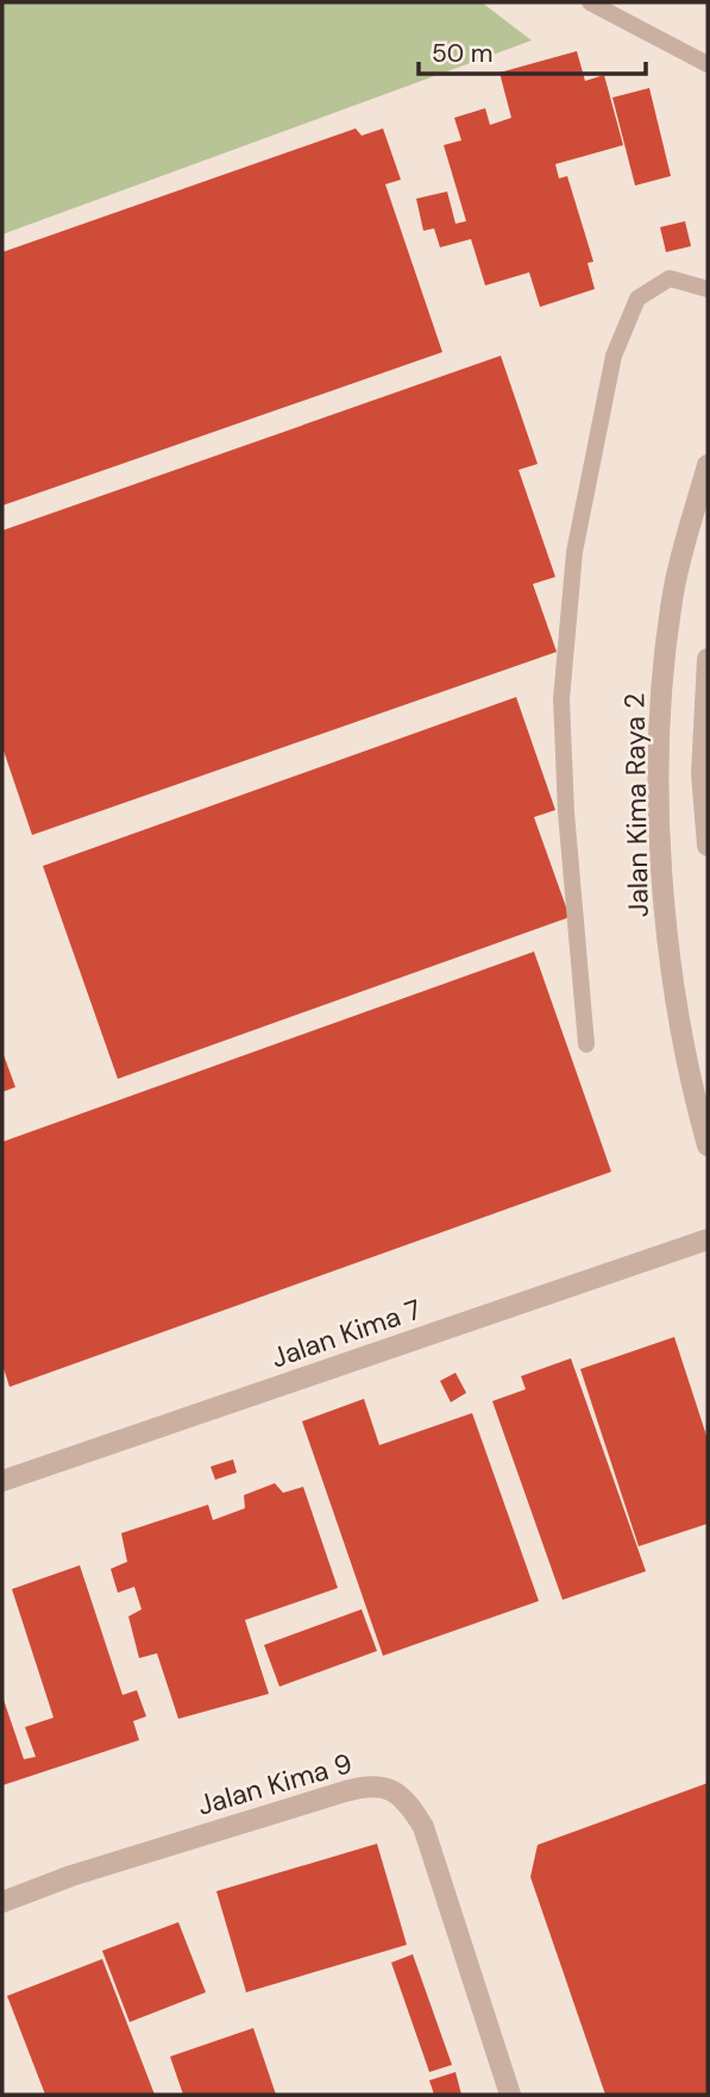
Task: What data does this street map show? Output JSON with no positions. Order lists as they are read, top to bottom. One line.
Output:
{"streets":{"street":["Jalan Kima Raya 2","Jalan Kima 7","Jalan Kima 9"]},"scale_bar":"50 m"}
